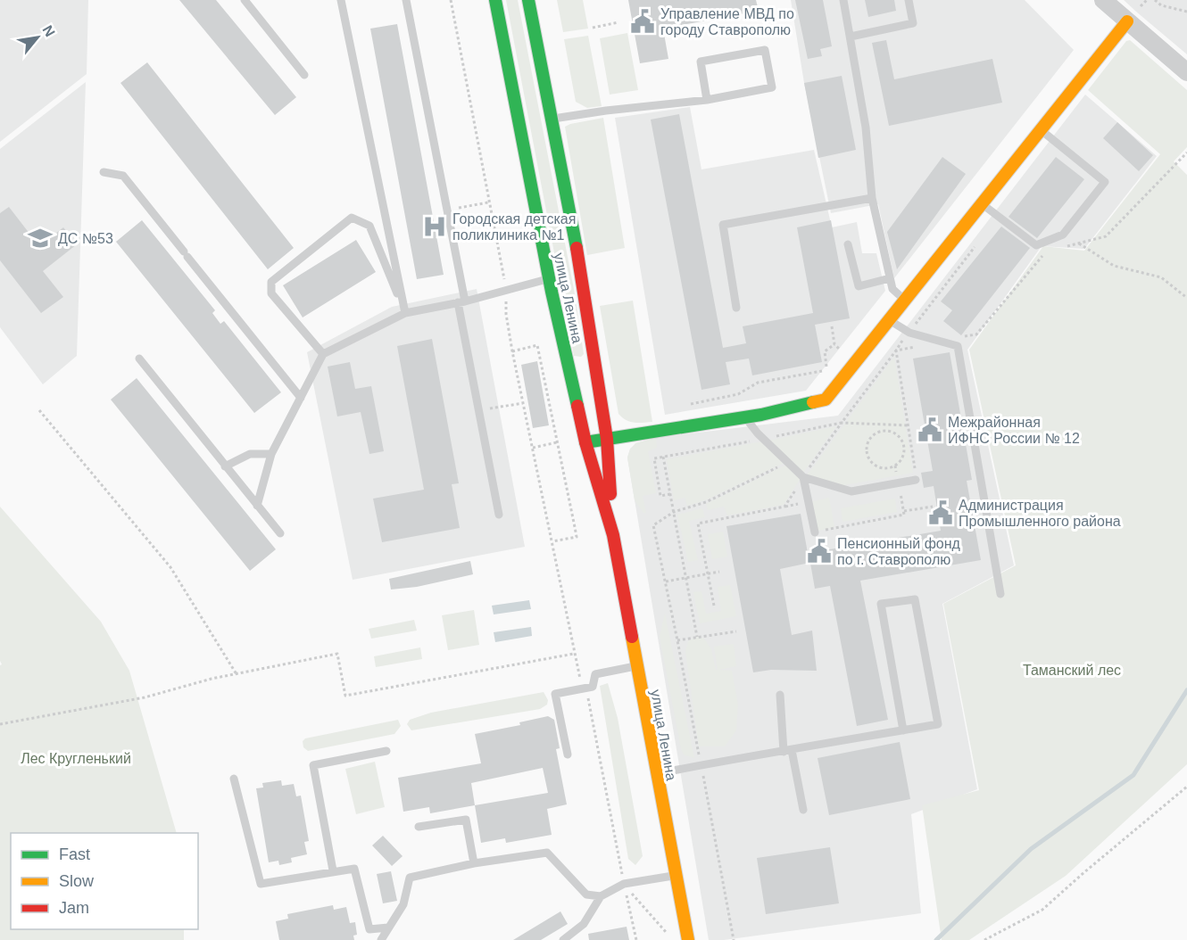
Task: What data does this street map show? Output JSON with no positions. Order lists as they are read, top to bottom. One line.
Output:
{"streets":{"main road":["улица Ленина"]},"parks":["Таманский лес","Лес Кругленький"],"places":{"public building":["Управление МВД по городу Ставрополю","Межрайонная ИФНС России № 12","Администрация Промышленного района","Пенсионный фонд по г. Ставрополю"],"hospital":["Городская детская поликлиника №1"],"school or university":["ДС №53"]},"legend":["Fast","Slow","Jam"],"north":"top right"}
